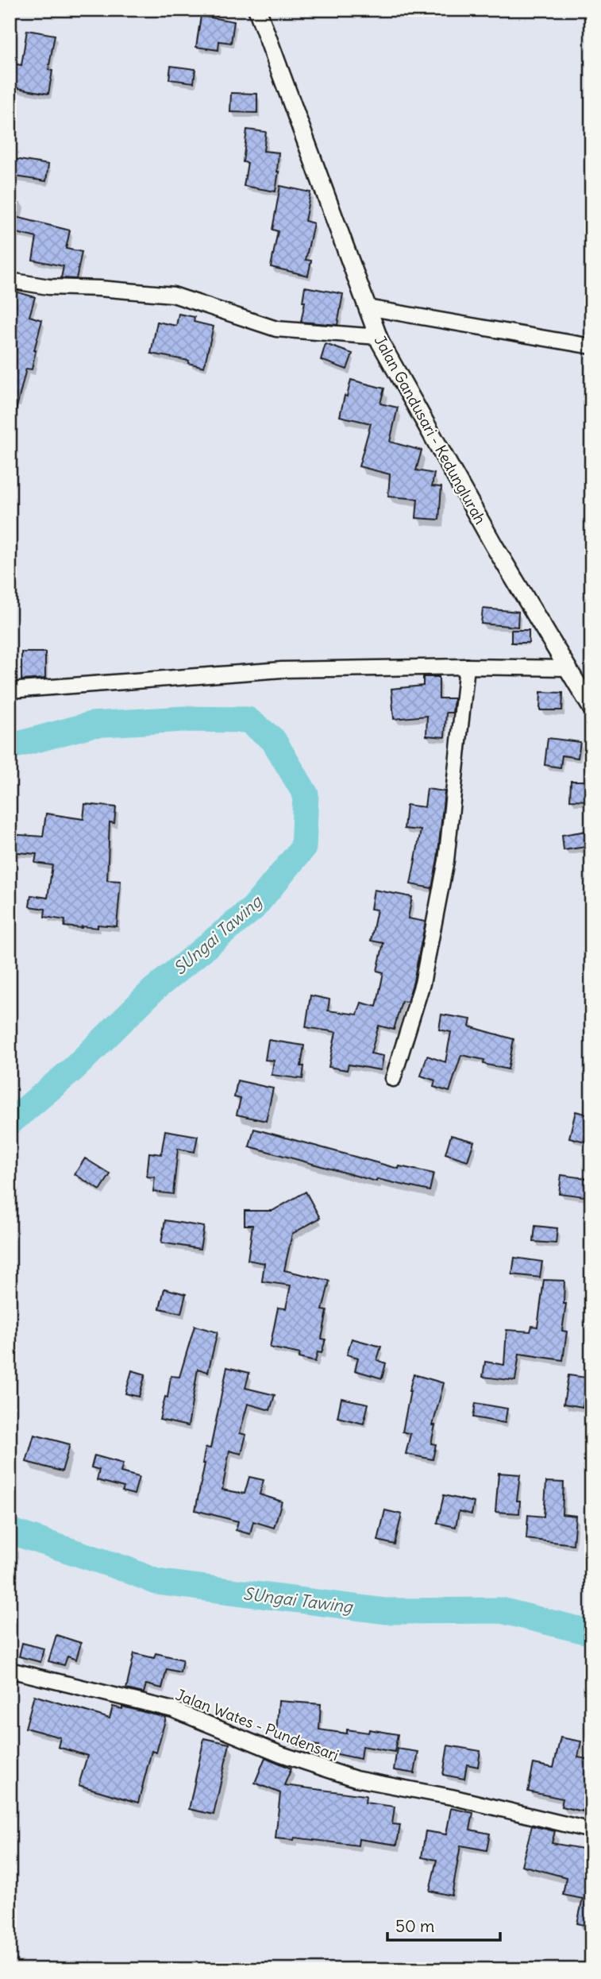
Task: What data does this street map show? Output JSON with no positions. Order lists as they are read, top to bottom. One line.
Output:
{"streets":{"street":["Jalan Gandusari - Kedunglurah","Jalan Wates - Pundensari"]},"water":["SUngai Tawing"],"scale_bar":"50 m"}
